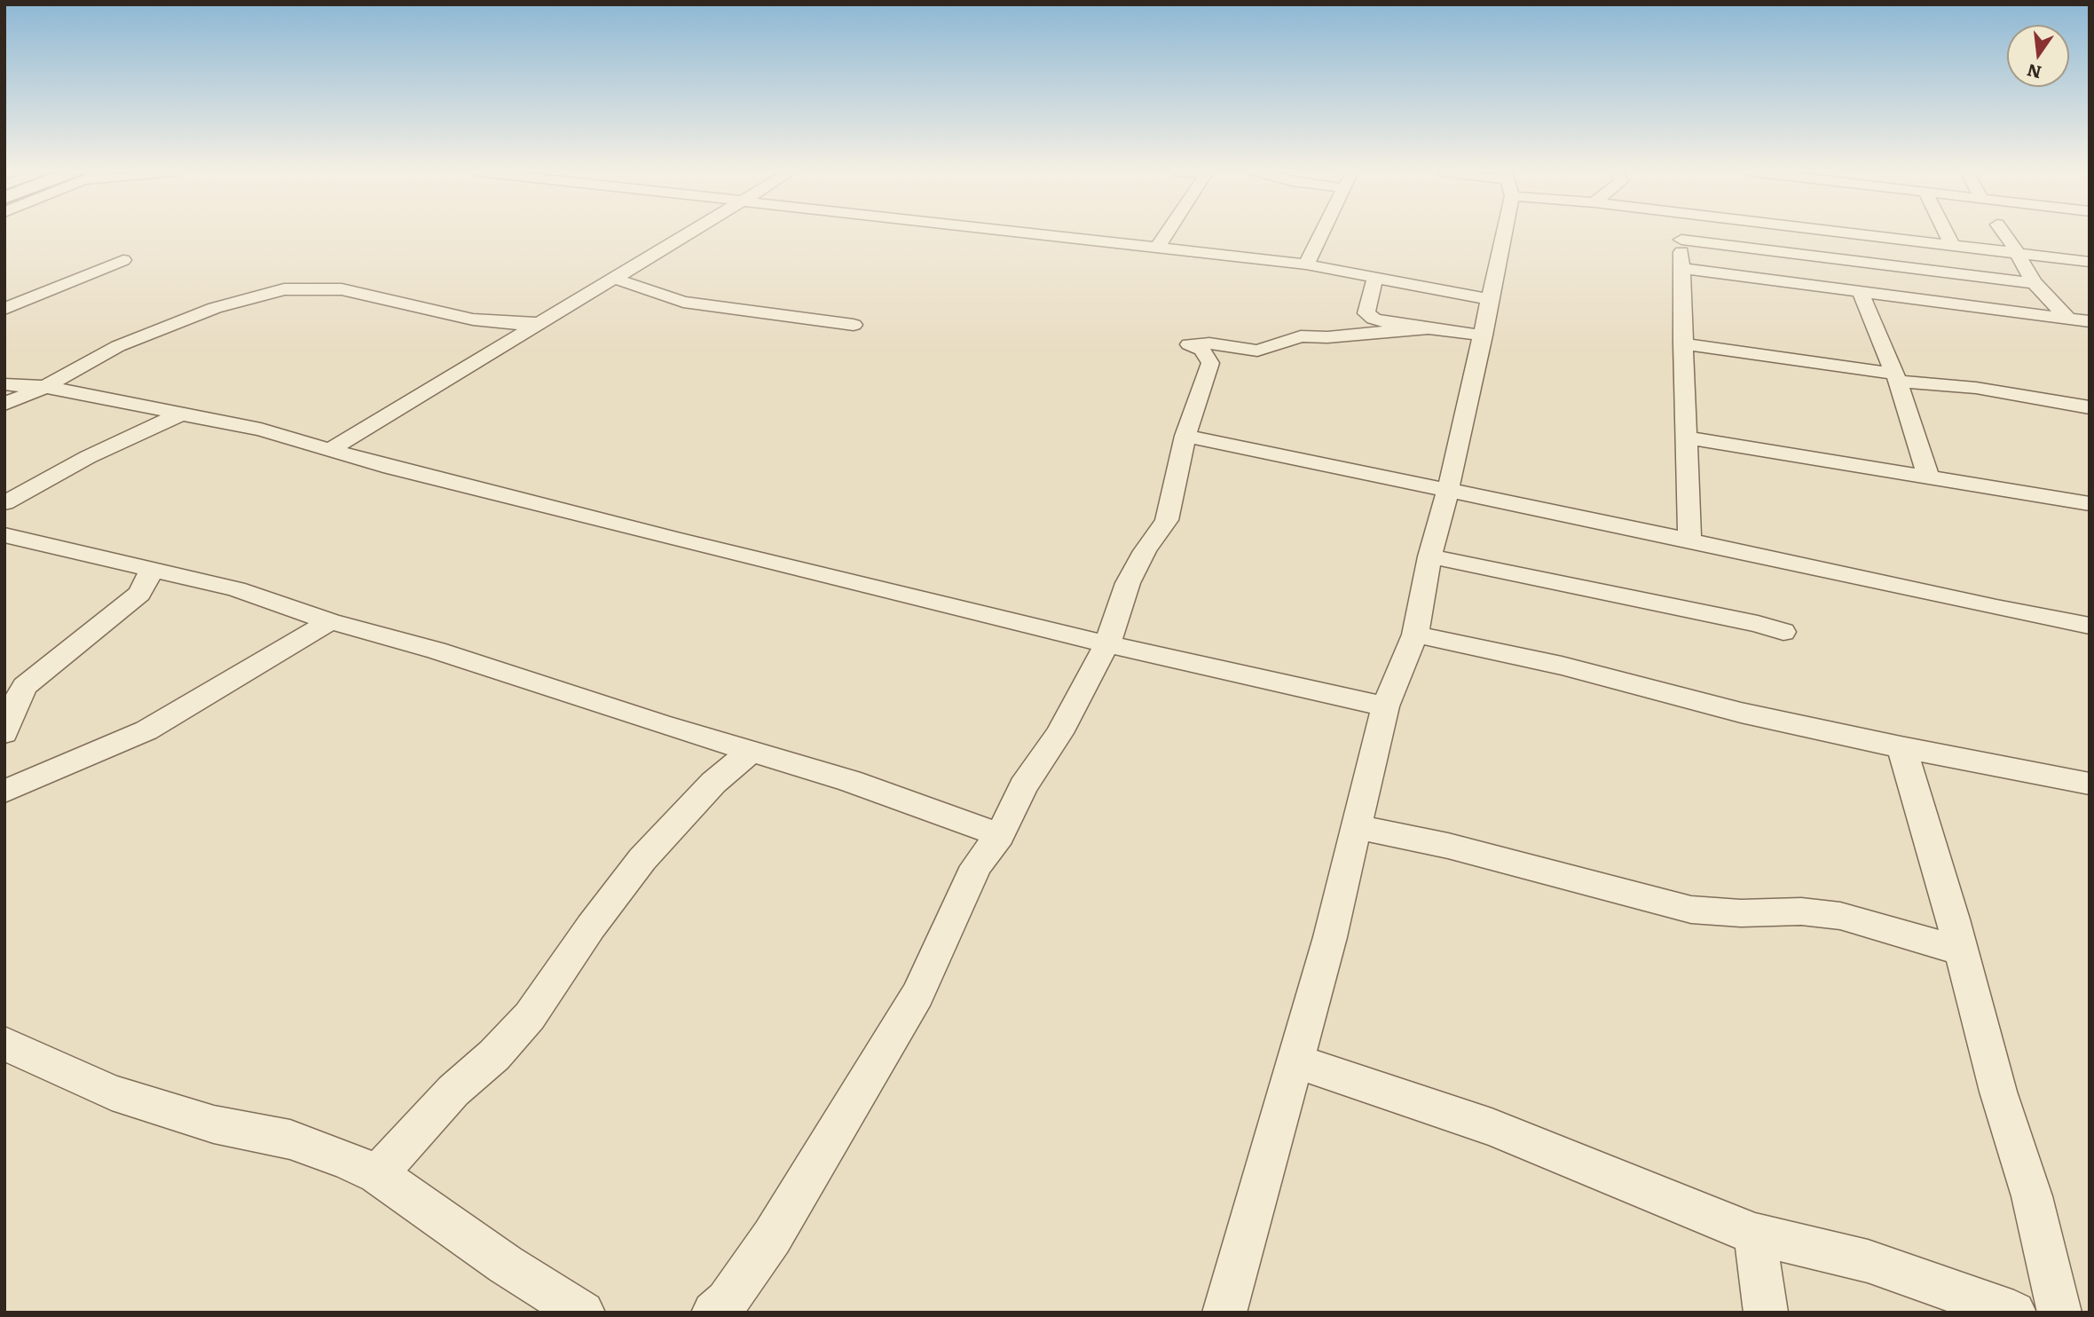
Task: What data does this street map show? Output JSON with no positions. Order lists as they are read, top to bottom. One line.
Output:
{"north":"bottom"}
